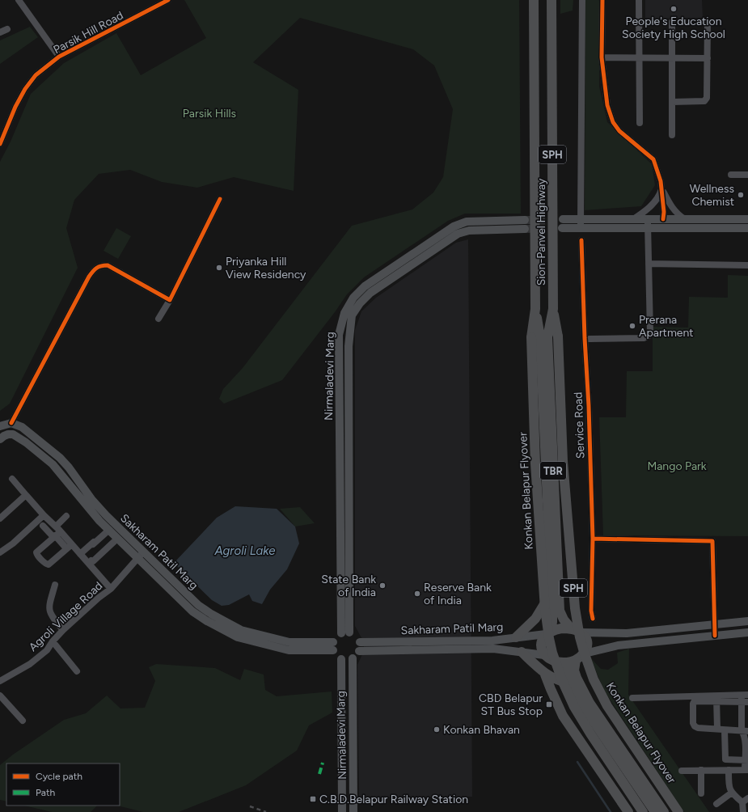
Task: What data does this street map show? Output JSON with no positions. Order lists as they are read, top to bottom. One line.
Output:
{"streets":{"highway":["SPH","Sion-Panvel Highway","TBR","Konkan Belapur Flyover"],"main road":["Nirmaladevi Marg","Sakharam Patil Marg"],"street":["Parsik Hill Road","Service Road","Agroli Village Road"]},"crossings":[["Sion-Panvel Highway","TBR"],["Sion-Panvel Highway","Konkan Belapur Flyover"],["Nirmaladevi Marg","Sakharam Patil Marg"],["TBR","Konkan Belapur Flyover"],["TBR","Sakharam Patil Marg"],["Sakharam Patil Marg","Agroli Village Road"]],"water":["Agroli Lake"],"parks":["Parsik Hills","Mango Park"],"places":{"other":["People's Education Society High School","Wellness Chemist","Priyanka Hill View Residency","Prerana Apartment","State Bank of India","Reserve Bank of India","Konkan Bhavan"],"transit":["CBD Belapur ST Bus Stop","C.B.D.Belapur Railway Station"]},"legend":["Cycle path","Path"]}
